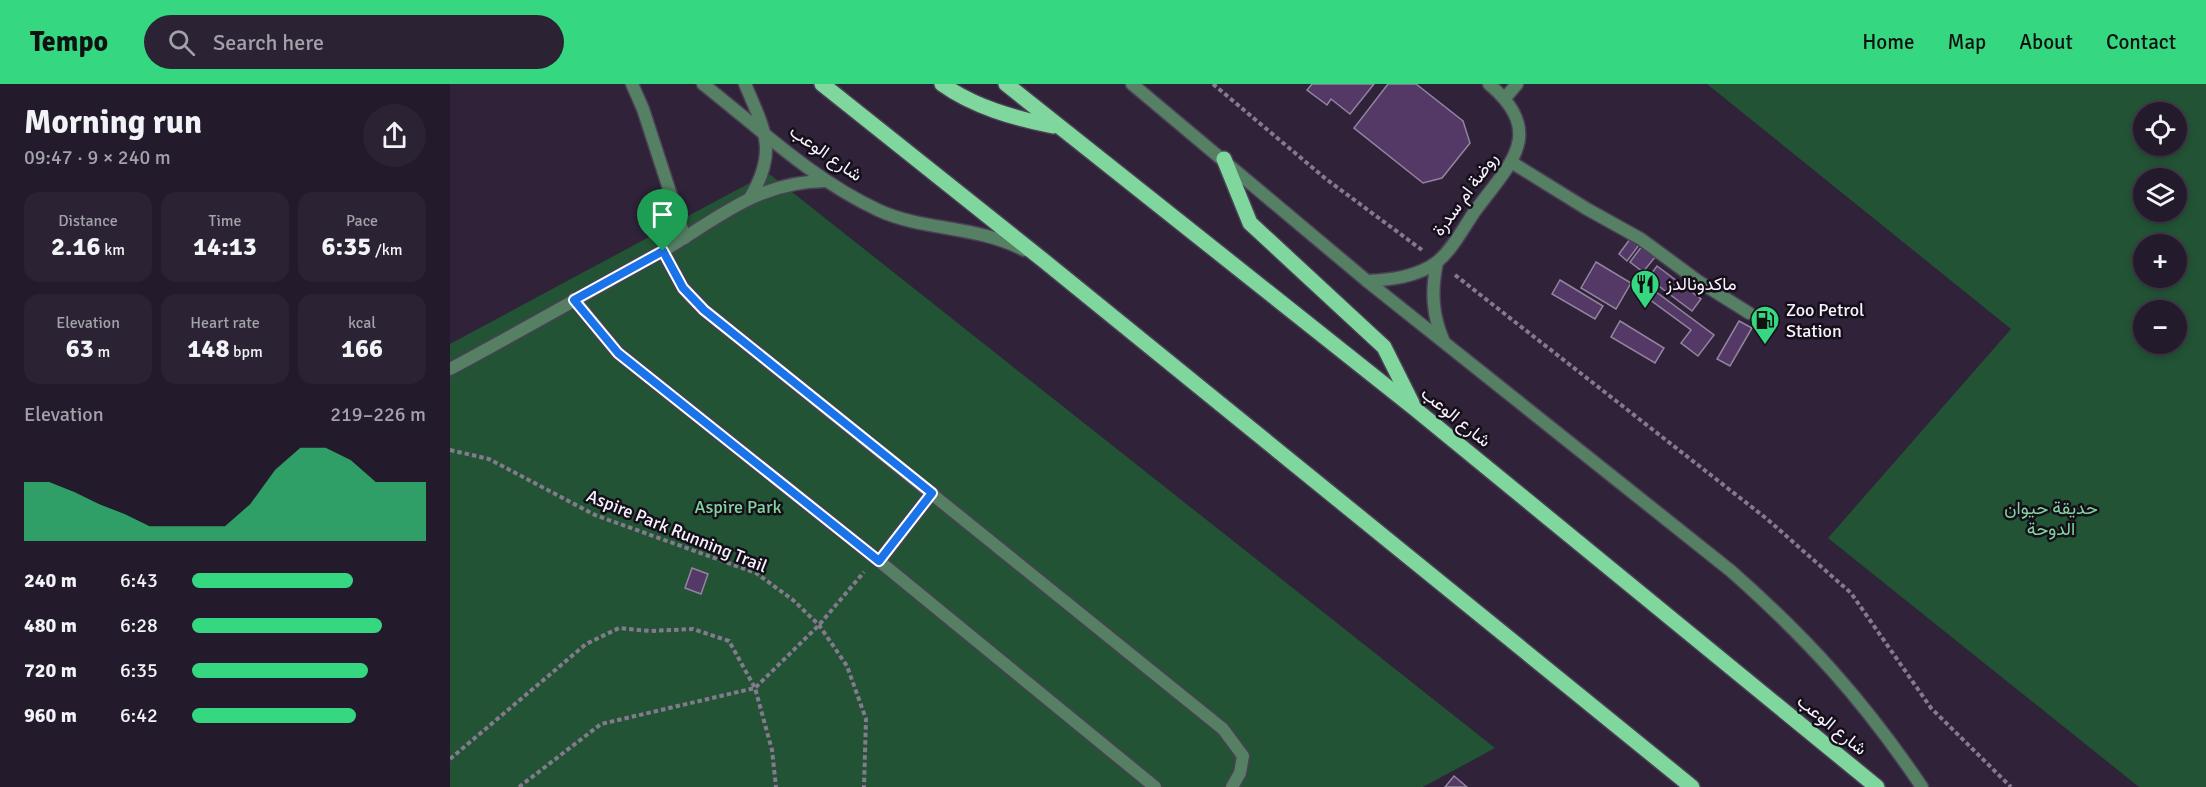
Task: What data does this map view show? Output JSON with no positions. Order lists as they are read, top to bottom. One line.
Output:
{"streets":{"main road":["شارع الوعب"],"street":["روضة ام سدرة"],"path":["Aspire Park Running Trail"]},"parks":["Aspire Park","حديقة حيوان الدوحة"],"places":{"restaurant":["ماكدونالدز"],"fuel station":["Zoo Petrol Station"]},"page":{"header":"Tempo","search":"Search here","nav":["Home","Map","About","Contact"],"heading":["Morning run","09:47 · 9 × 240 m"],"map_buttons":["+","−"],"stats":[["Distance","2.16 km"],["Time","14:13"],["Pace","6:35 /km"],["Elevation","63 m"],["Heart rate","148 bpm"],["kcal","166"]],"chart":["Elevation","219–226 m"],"list":[{"name":"240 m","note":"6:43"},{"name":"480 m","note":"6:28"},{"name":"720 m","note":"6:35"},{"name":"960 m","note":"6:42"}]}}
